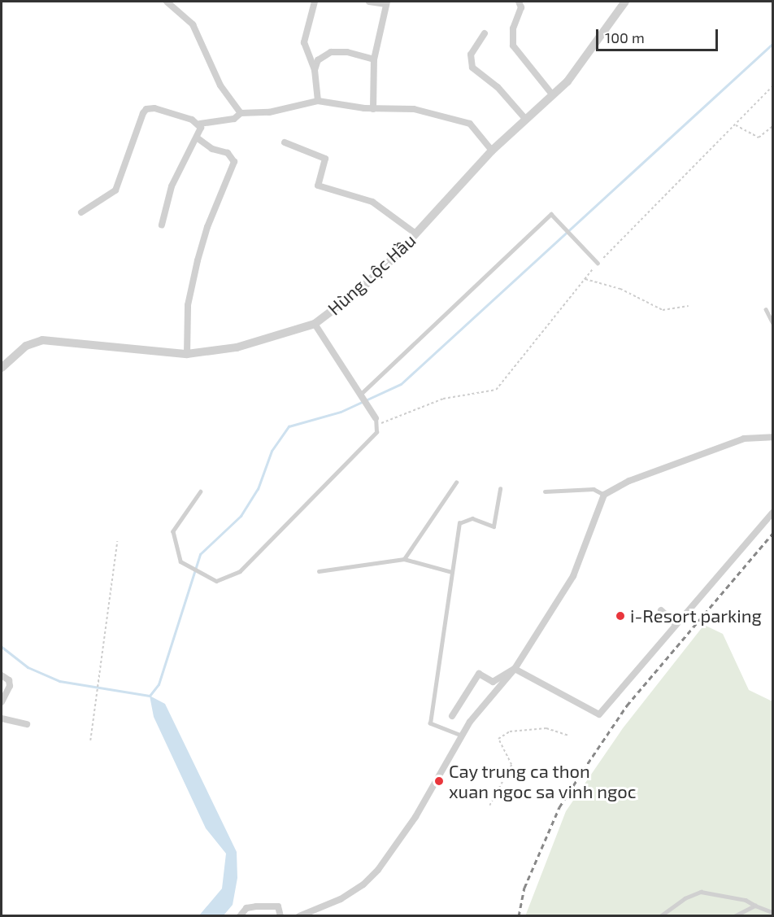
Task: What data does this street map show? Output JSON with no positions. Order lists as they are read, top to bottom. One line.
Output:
{"streets":{"street":["Hùng Lộc Hầu"]},"places":["i-Resort parking","Cay trung ca thon xuan ngoc sa vinh ngoc"],"scale_bar":"100 m"}
